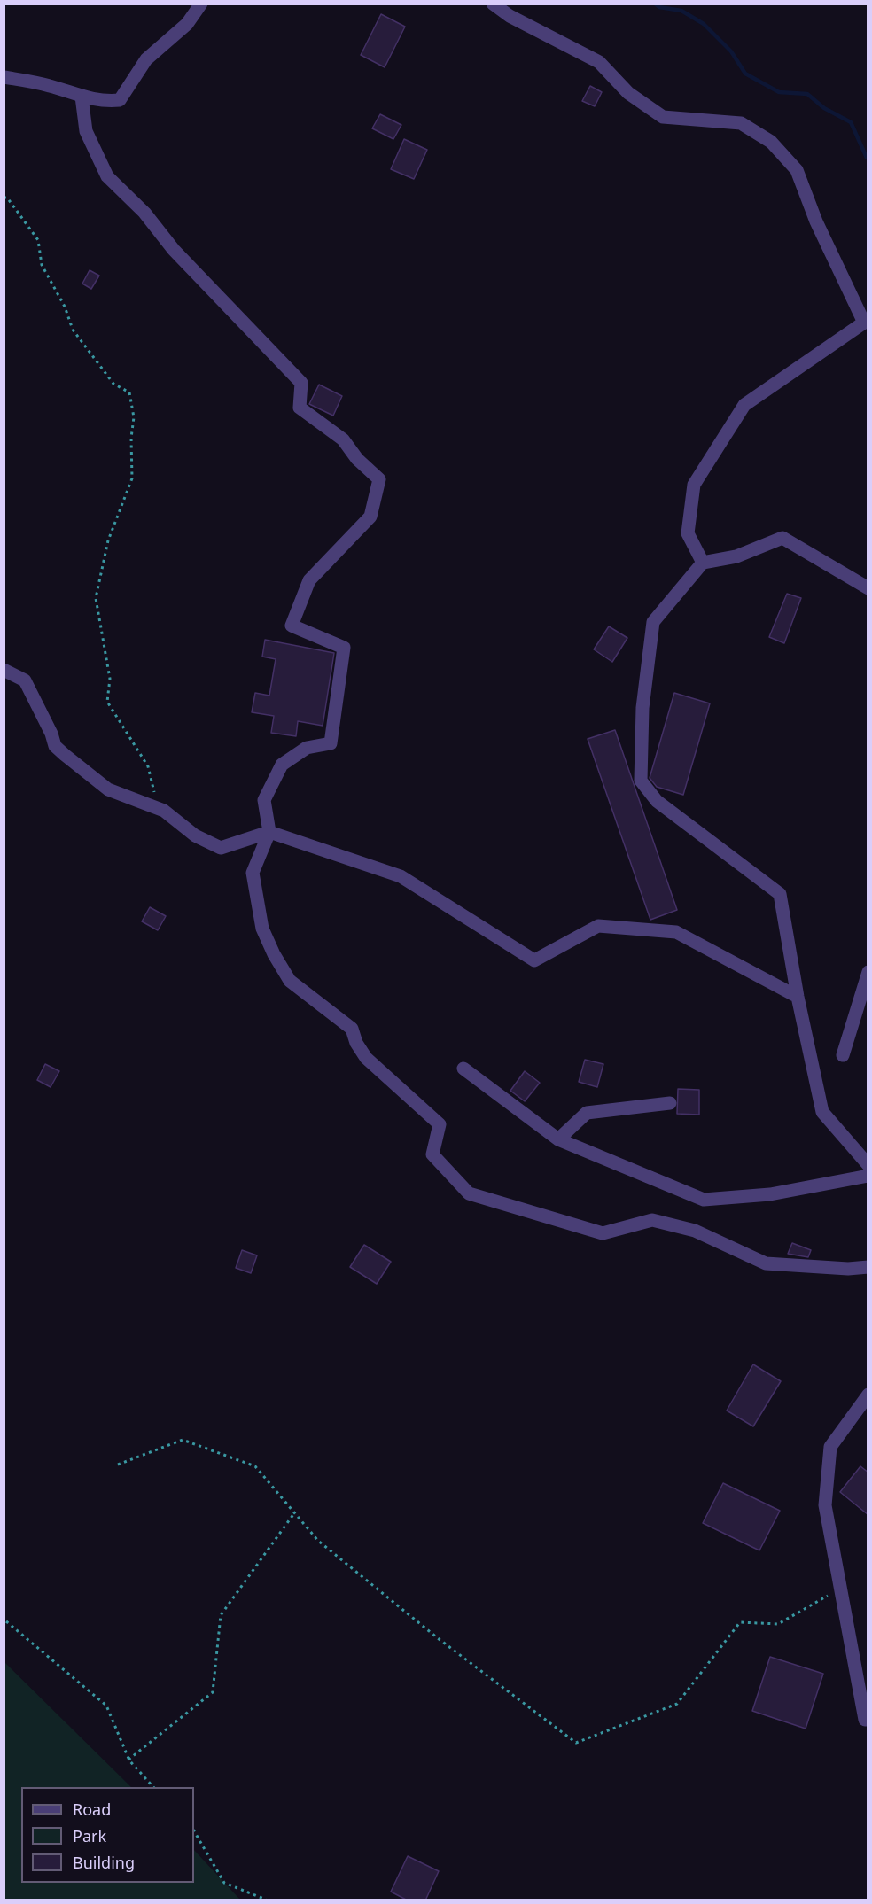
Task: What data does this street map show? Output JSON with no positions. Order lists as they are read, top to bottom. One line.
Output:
{"legend":["Road","Park","Building"]}
